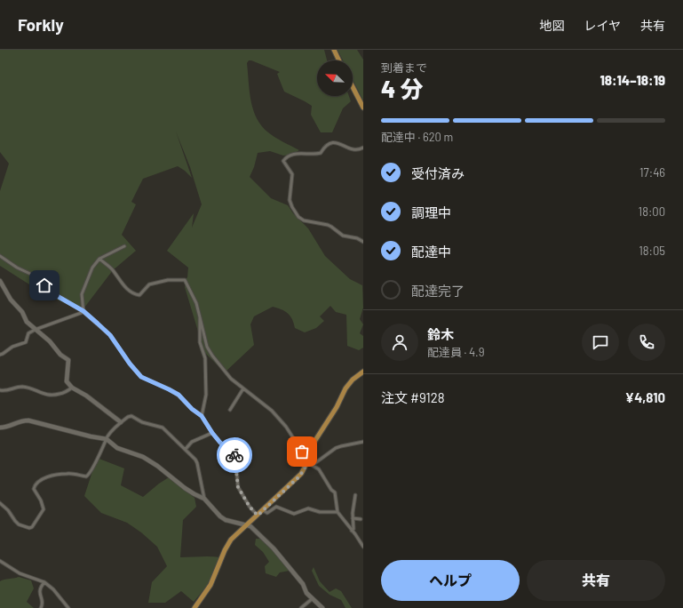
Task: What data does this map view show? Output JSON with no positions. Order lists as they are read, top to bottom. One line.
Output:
{"north":"top left","page":{"header":"Forkly","nav":["地図","レイヤ","共有"],"heading":["4 分","到着まで","18:14–18:19"],"panel":["鈴木","配達員 · 4.9","注文 #9128","¥4,810"],"bar":"配達中 · 620 m","list":[["受付済み","17:46"],["調理中","18:00"],["配達中","18:05"],"配達完了"],"buttons":["ヘルプ","共有"]}}
